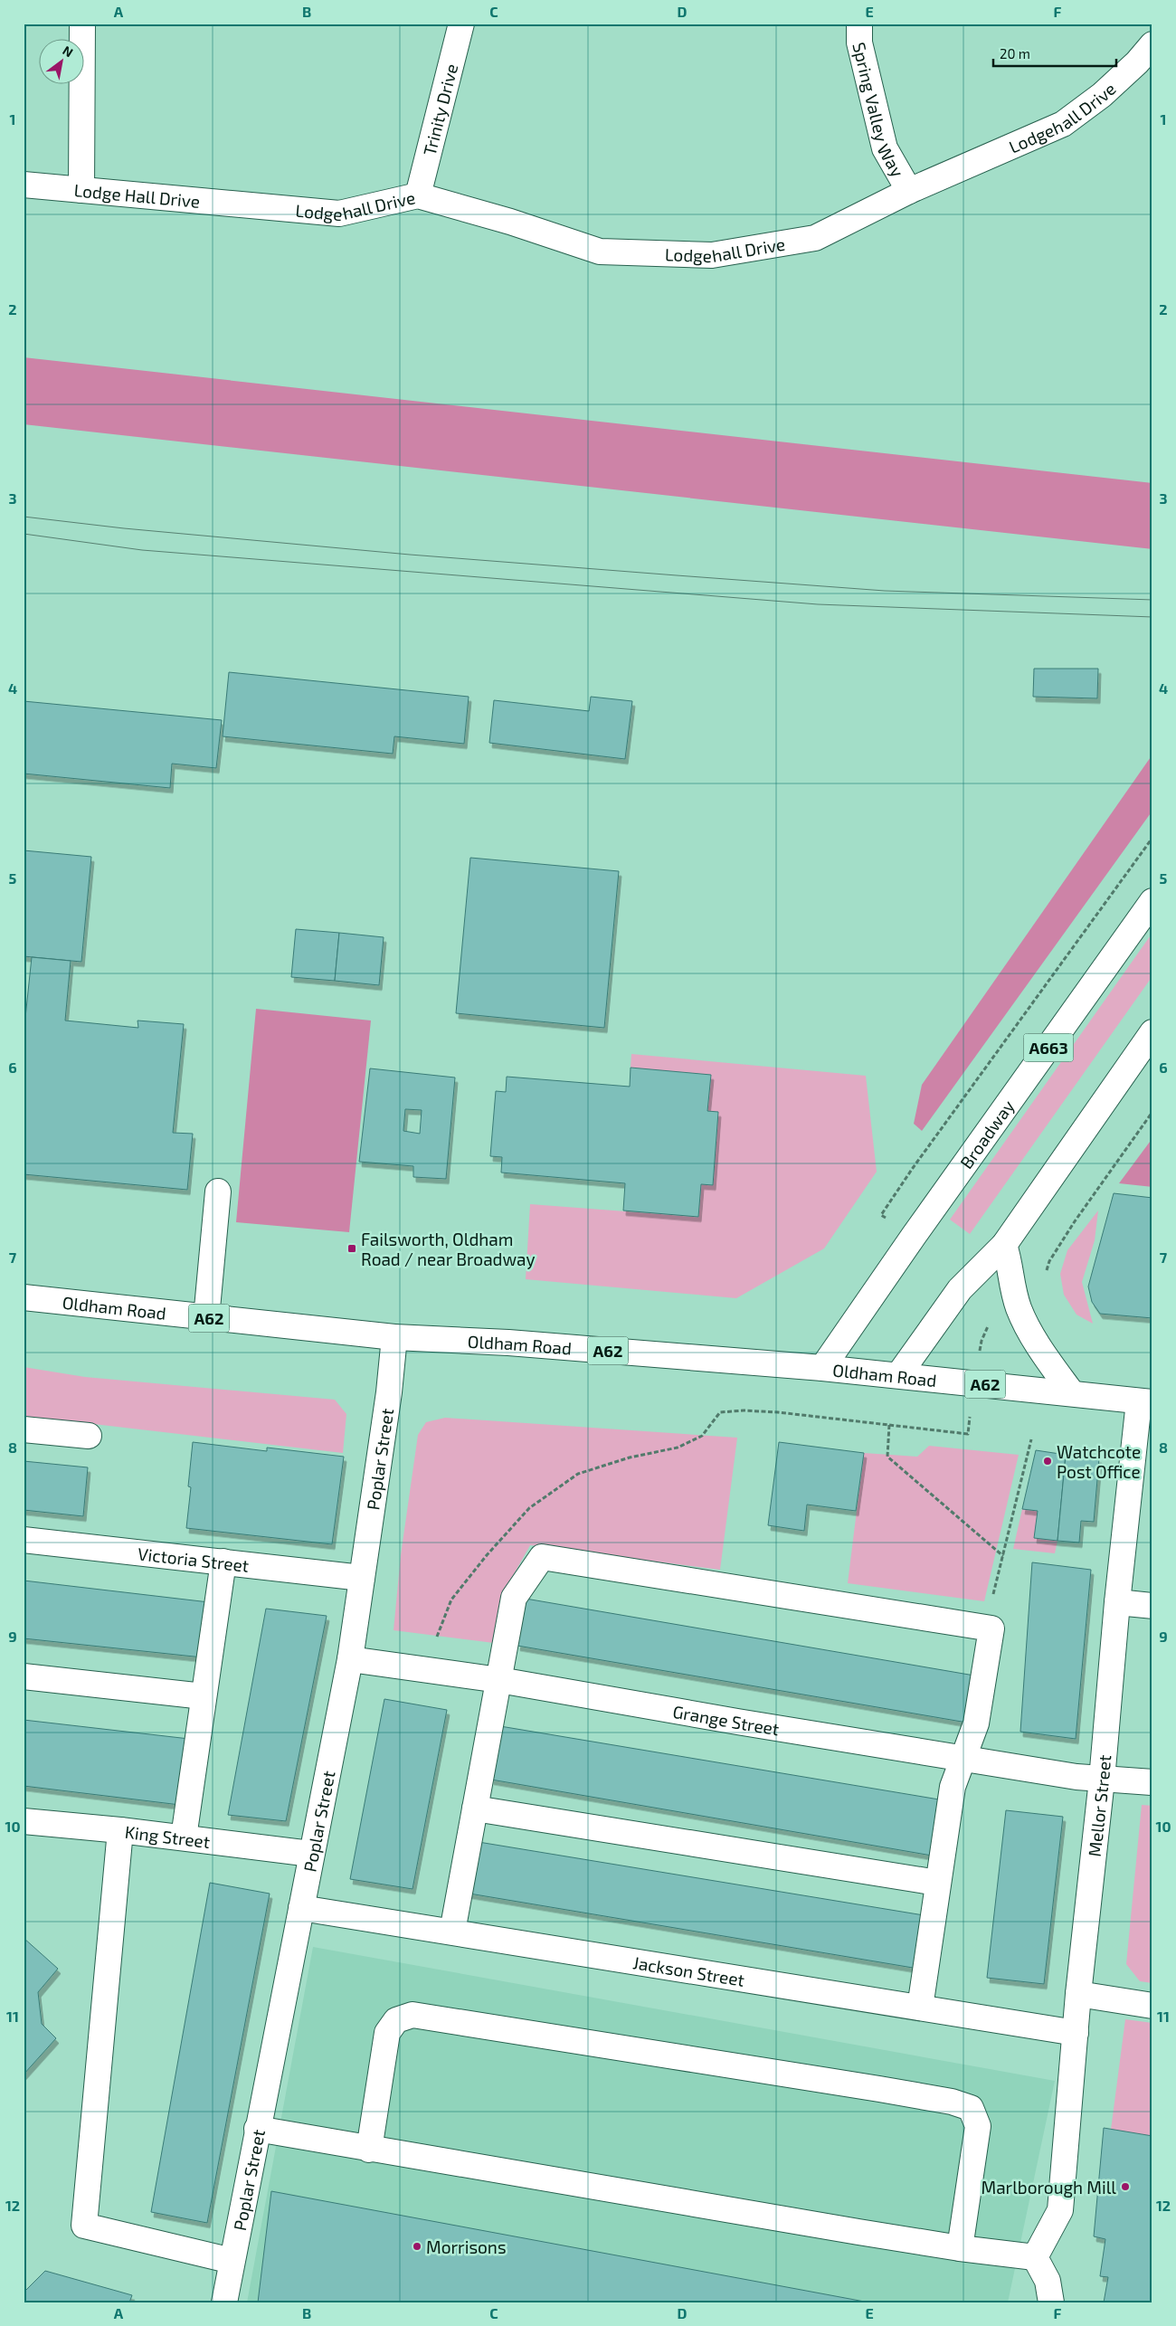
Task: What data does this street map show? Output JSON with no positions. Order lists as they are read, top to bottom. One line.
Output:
{"streets":{"main road":["Spring Valley Way","Trinity Drive","Lodgehall Drive","Lodge Hall Drive","A663","Broadway","Oldham Road","A62","Poplar Street","Victoria Street","Grange Street","Mellor Street","King Street","Jackson Street"]},"crossings":[["Spring Valley Way","Lodgehall Drive"],["Trinity Drive","Lodgehall Drive"],["Lodgehall Drive","Lodge Hall Drive"],["Broadway","Oldham Road"],["Oldham Road","Poplar Street"],["Oldham Road","Mellor Street"],["Poplar Street","Victoria Street"],["Poplar Street","Grange Street"],["Poplar Street","King Street"],["Poplar Street","Jackson Street"],["Grange Street","Mellor Street"],["Mellor Street","Jackson Street"]],"places":{"transit":["Failsworth, Oldham Road / near Broadway"],"other":["Watchcote Post Office","Marlborough Mill","Morrisons"]},"scale_bar":"20 m","north":"top right","grid":{"columns":["A","B","C","D","E","F"],"rows":["1","2","3","4","5","6","7","8","9","10","11","12"]}}
